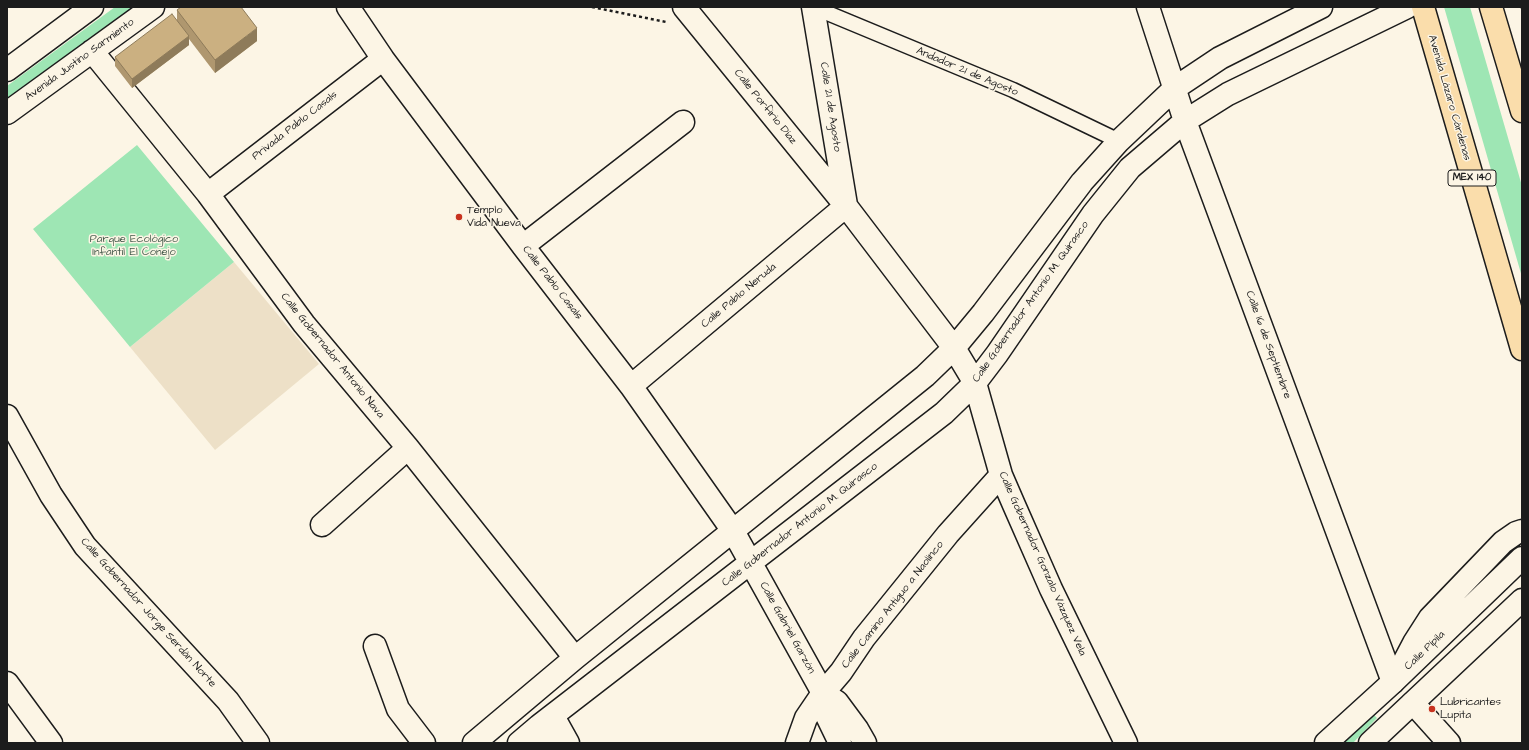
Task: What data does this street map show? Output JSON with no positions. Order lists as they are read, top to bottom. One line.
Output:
{"streets":{"highway":["Avenida Lázaro Cárdenas","MEX 140"],"street":["Avenida Justino Sarmiento","Calle Porfirio Díaz","Calle 21 de Agosto","Privada Pablo Casals","Calle Pablo Casals","Calle Pablo Neruda","Calle Gobernador Antonio M. Quirasco","Calle 16 de Septiembre","Calle Gobernador Antonio Nava","Calle Gobernador Gonzalo Vázquez Vela","Calle Camino Antiguo a Naolinco","Calle Gobernador Jorge Serdán Norte","Calle Gabriel Garzón","Calle Pípila"],"lane":["Andador 21 de Agosto"]},"crossings":[["Avenida Justino Sarmiento","Calle Gobernador Antonio Nava"],["Andador 21 de Agosto","Calle 21 de Agosto"],["Calle Porfirio Díaz","Calle 21 de Agosto"],["Calle Porfirio Díaz","Calle Pablo Neruda"],["Calle Porfirio Díaz","Calle Gobernador Gonzalo Vázquez Vela"],["Calle 21 de Agosto","Calle Pablo Neruda"],["Calle 21 de Agosto","Calle Gobernador Gonzalo Vázquez Vela"],["Privada Pablo Casals","Calle Pablo Casals"],["Privada Pablo Casals","Calle Gobernador Antonio Nava"],["Calle Pablo Casals","Calle Pablo Neruda"],["Calle Pablo Casals","Calle Gobernador Antonio M. Quirasco"],["Calle Pablo Casals","Calle Gabriel Garzón"],["Calle Pablo Neruda","Calle Gobernador Gonzalo Vázquez Vela"],["Calle Gobernador Antonio M. Quirasco","Calle 16 de Septiembre"],["Calle Gobernador Antonio M. Quirasco","Calle Gobernador Gonzalo Vázquez Vela"],["Calle Gobernador Antonio M. Quirasco","Calle Gabriel Garzón"],["Calle 16 de Septiembre","Calle Pípila"],["Calle Gobernador Gonzalo Vázquez Vela","Calle Camino Antiguo a Naolinco"],["Calle Camino Antiguo a Naolinco","Calle Gabriel Garzón"]],"parks":["Parque Ecológico Infantil El Conejo"],"places":["Templo Vida Nueva","Lubricantes Lupita"]}
